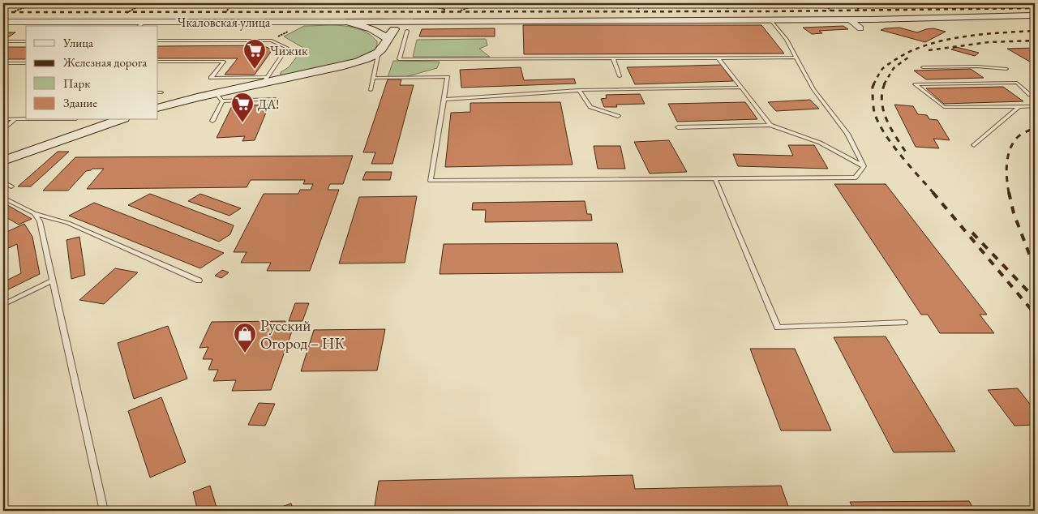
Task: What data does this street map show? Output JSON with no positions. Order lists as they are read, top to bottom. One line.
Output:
{"streets":{"street":["Чкаловская улица"]},"places":{"supermarket":["Чижик","ДА!"],"shop":["Русский Огород – НК"]},"legend":["Улица","Железная дорога","Парк","Здание"]}
